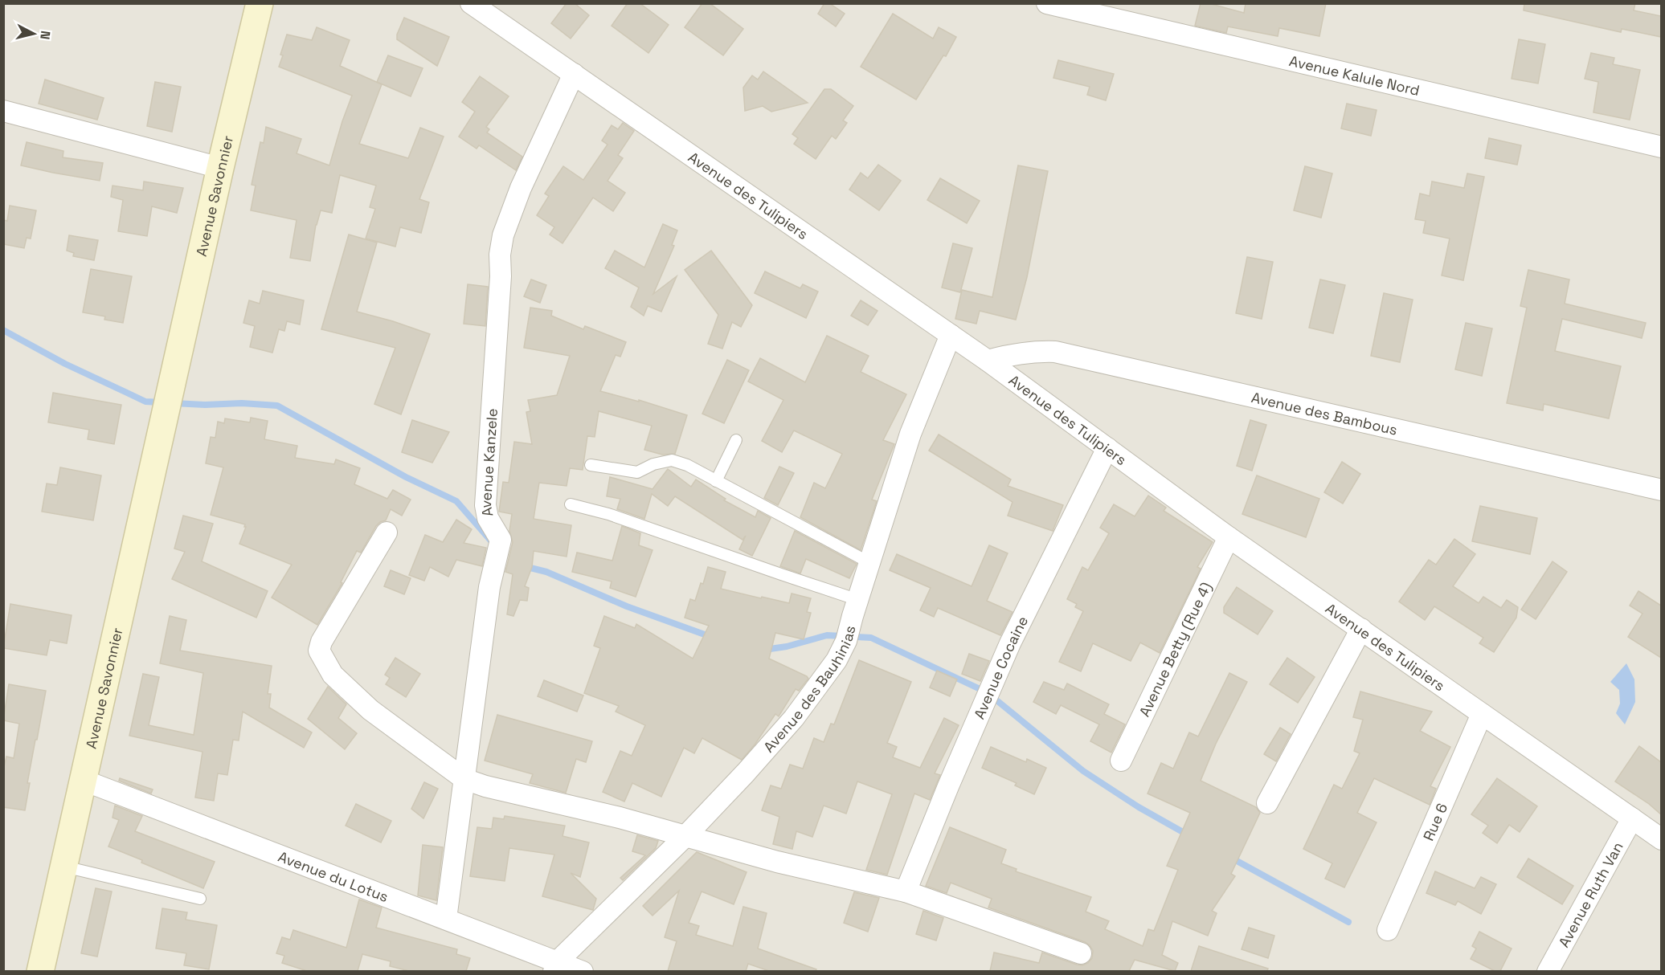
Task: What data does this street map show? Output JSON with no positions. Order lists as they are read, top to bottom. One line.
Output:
{"streets":{"street":["Avenue Kalule Nord","Avenue des Tulipiers","Avenue Savonnier","Avenue des Bambous","Avenue Kanzele","Avenue Betty (Rue 4)","Avenue Cocaine","Avenue des Bauhinias","Rue 6","Avenue du Lotus","Avenue Ruth Van"]},"crossings":[["Avenue des Tulipiers","Avenue des Bambous"],["Avenue des Tulipiers","Avenue Kanzele"],["Avenue des Tulipiers","Avenue Betty (Rue 4)"],["Avenue des Tulipiers","Avenue Cocaine"],["Avenue des Tulipiers","Avenue des Bauhinias"],["Avenue des Tulipiers","Rue 6"],["Avenue des Tulipiers","Avenue Ruth Van"],["Avenue Savonnier","Avenue du Lotus"],["Avenue Kanzele","Avenue du Lotus"],["Avenue des Bauhinias","Avenue du Lotus"]],"north":"right"}
